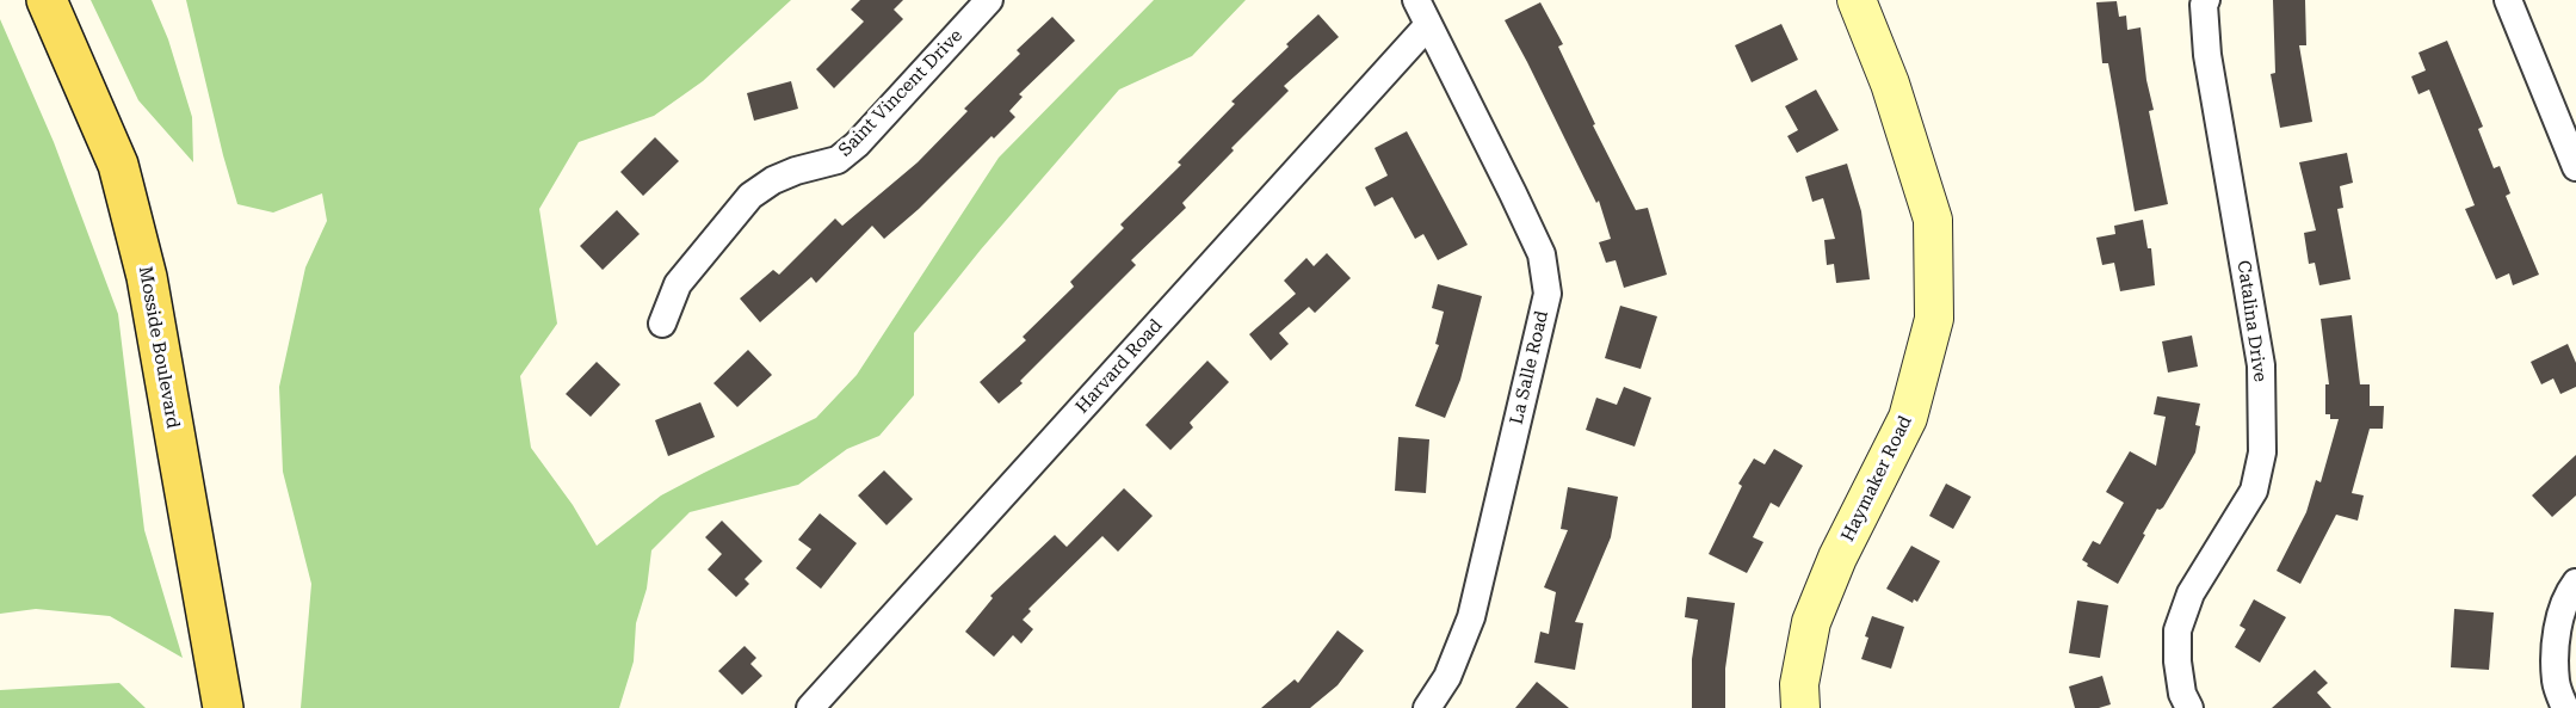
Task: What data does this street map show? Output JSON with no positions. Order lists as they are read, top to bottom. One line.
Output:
{"streets":{"main road":["Mosside Boulevard","Haymaker Road"],"street":["Saint Vincent Drive","Catalina Drive","Harvard Road","La Salle Road"]},"crossings":[["Harvard Road","La Salle Road"]]}
